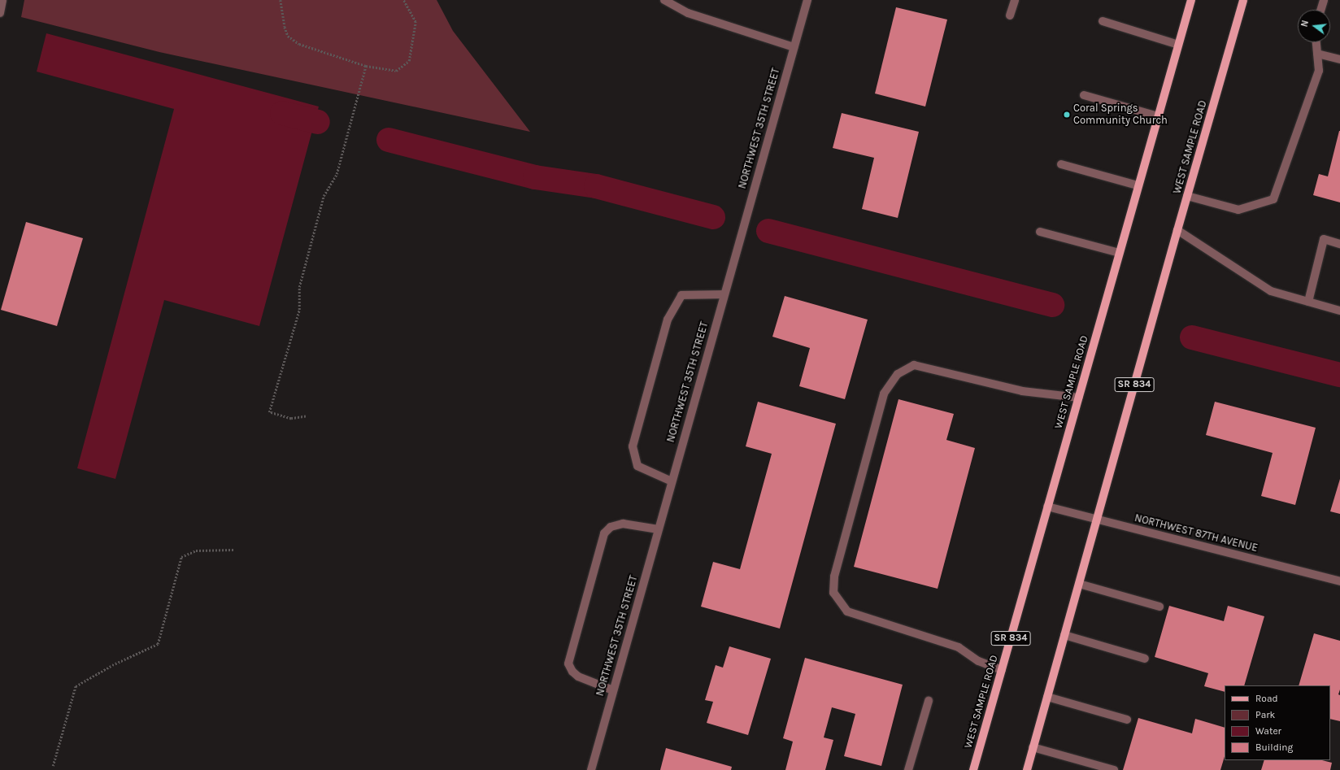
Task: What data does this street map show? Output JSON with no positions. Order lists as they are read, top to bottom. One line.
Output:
{"streets":{"main road":["WEST SAMPLE ROAD","SR 834"],"street":["NORTHWEST 35TH STREET","NORTHWEST 87TH AVENUE"]},"crossings":[["WEST SAMPLE ROAD","NORTHWEST 87TH AVENUE"]],"places":["Coral Springs Community Church"],"legend":["Road","Park","Water","Building"],"north":"left"}
